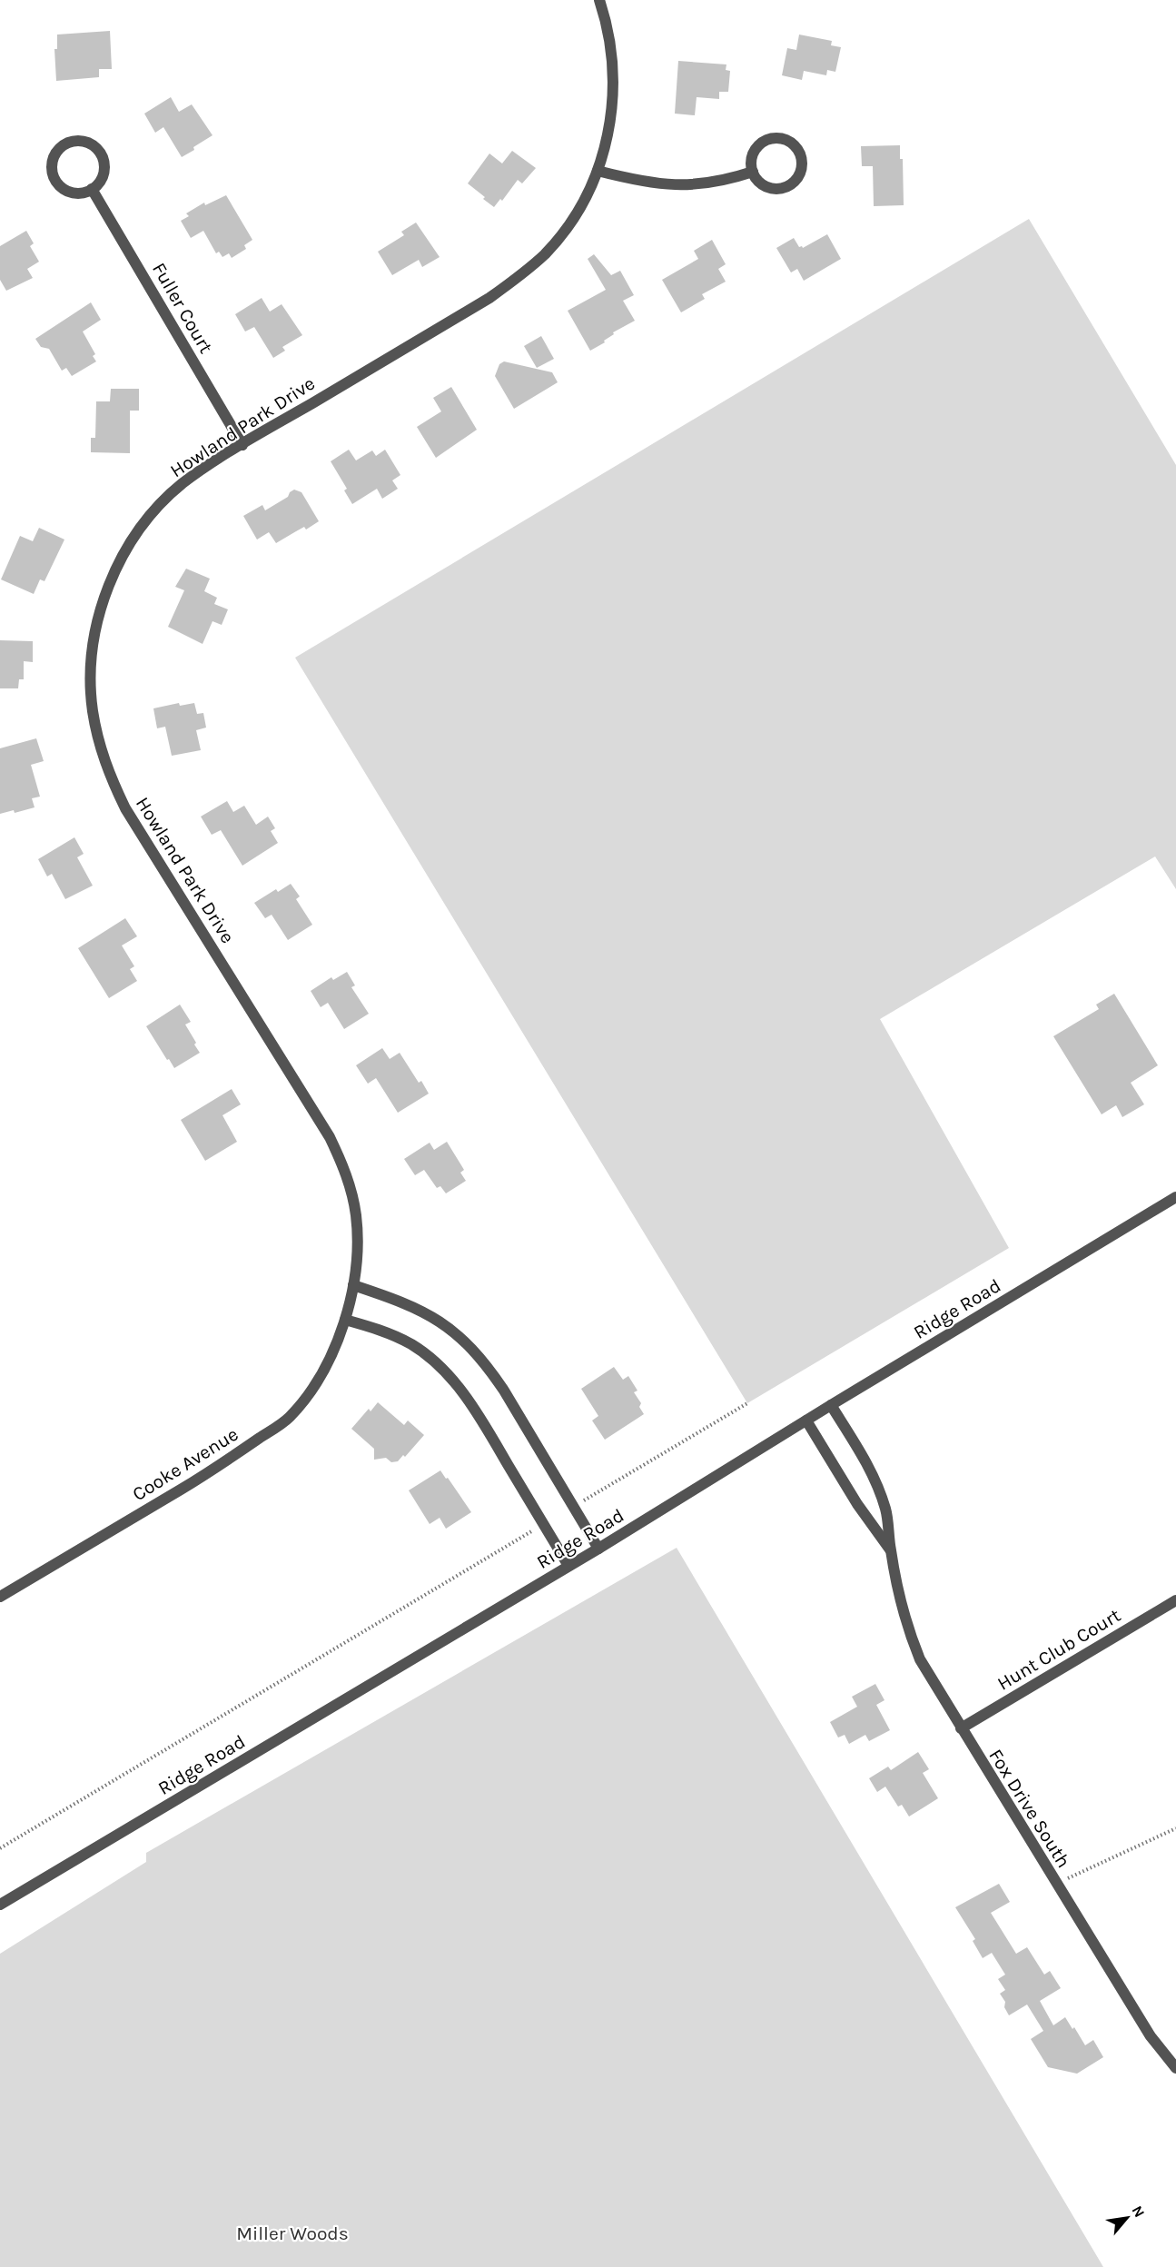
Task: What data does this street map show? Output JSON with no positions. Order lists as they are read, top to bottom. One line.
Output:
{"streets":{"street":["Fuller Court","Howland Park Drive","Ridge Road","Cooke Avenue","Hunt Club Court","Fox Drive South"]},"crossings":[["Fuller Court","Howland Park Drive"],["Howland Park Drive","Cooke Avenue"],["Ridge Road","Fox Drive South"],["Hunt Club Court","Fox Drive South"]],"parks":["Miller Woods"],"north":"top right"}
